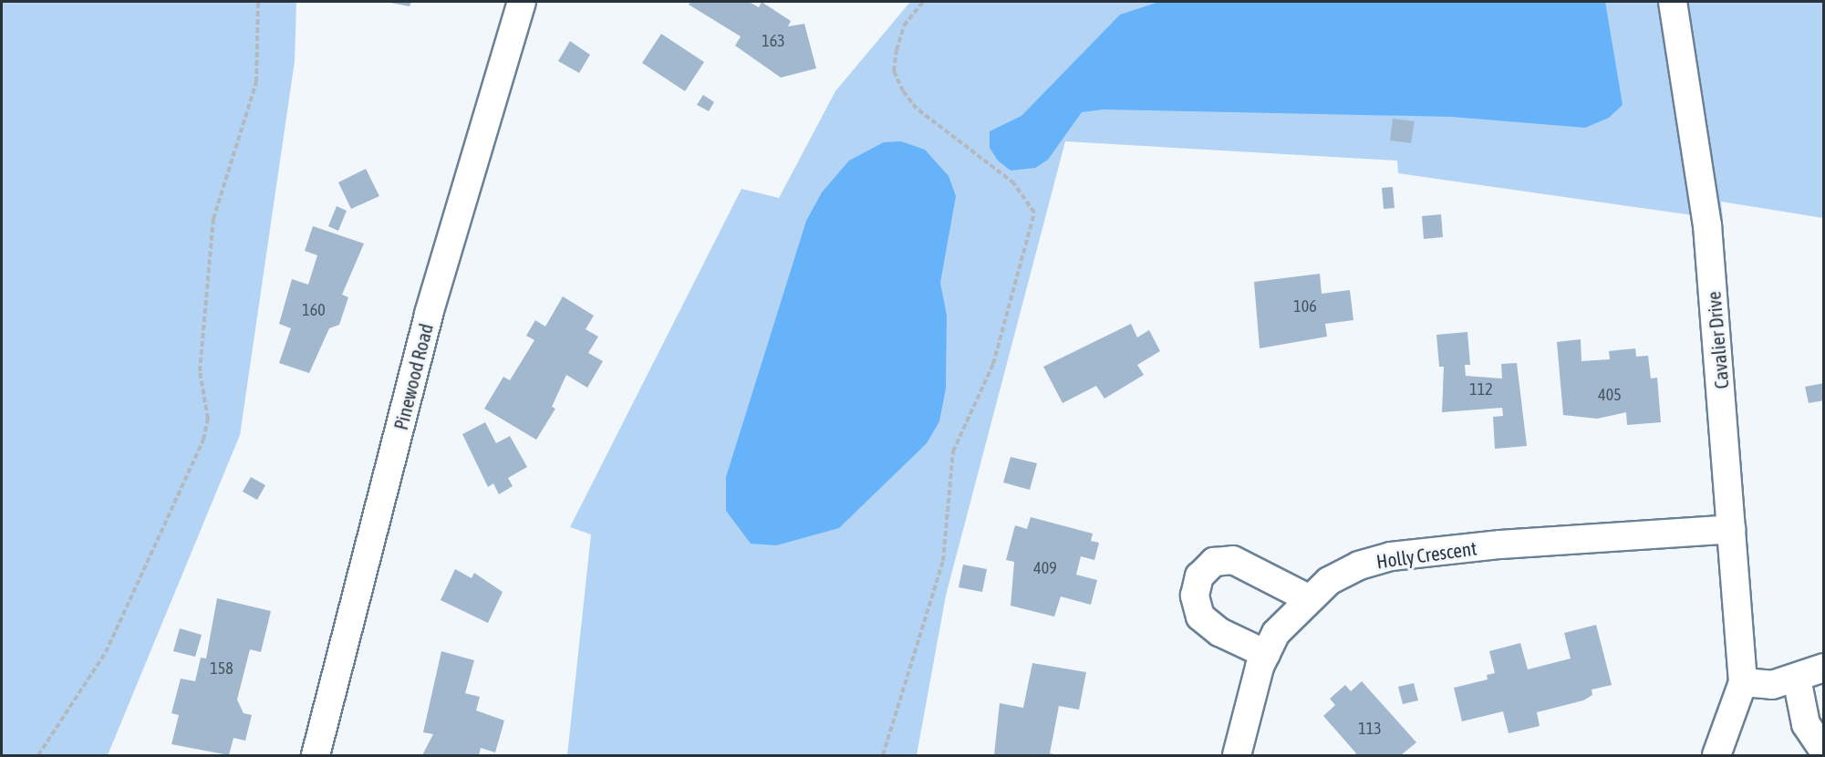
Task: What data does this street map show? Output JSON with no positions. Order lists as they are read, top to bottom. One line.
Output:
{"streets":{"street":["Cavalier Drive","Pinewood Road","Holly Crescent"]},"crossings":[["Cavalier Drive","Holly Crescent"]],"house_numbers":["163","106","160","112","405","409","158","113"]}
